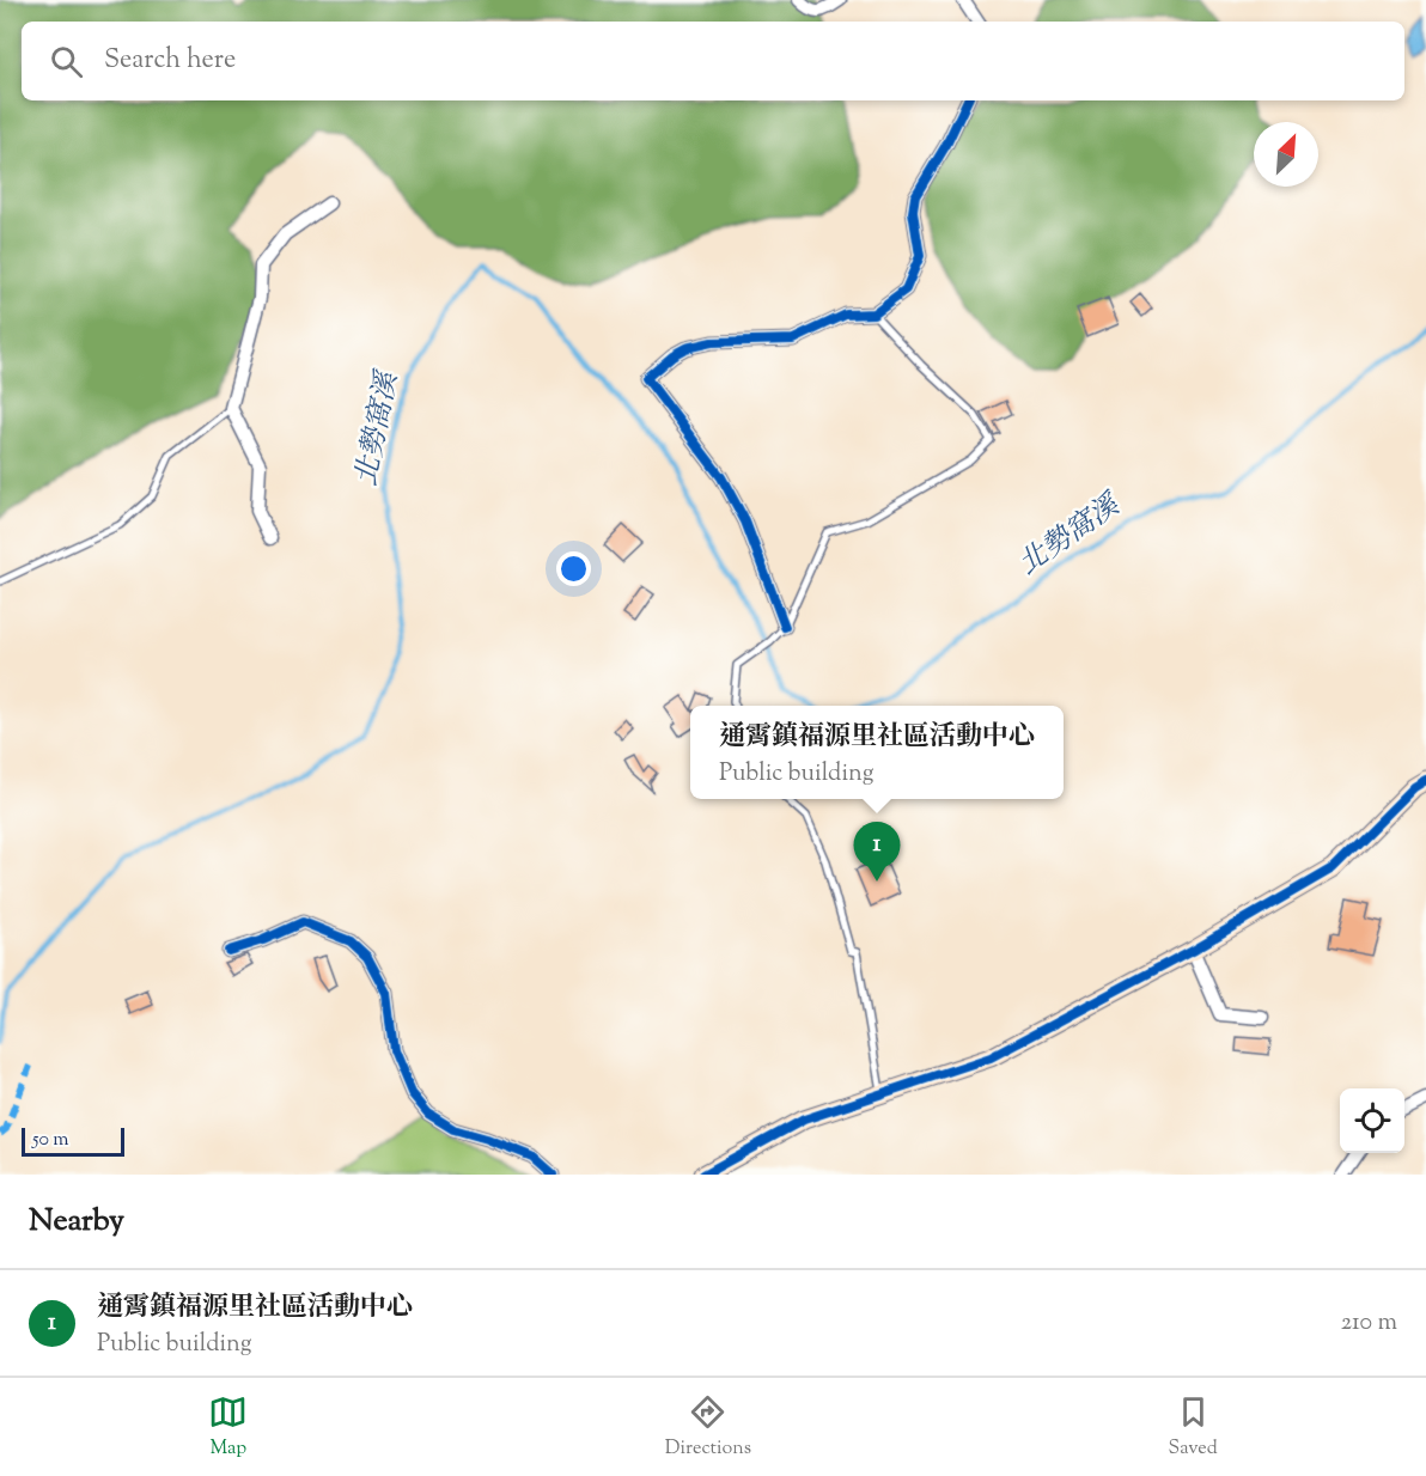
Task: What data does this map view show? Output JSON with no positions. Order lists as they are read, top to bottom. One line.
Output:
{"water":["北勢窩溪"],"scale_bar":"50 m","north":"top right","page":{"search":"Search here","popup":["通霄鎮福源里社區活動中心","Public building"],"pins":"1","scale":"50 m","heading":"Nearby","list":[{"mark":"1","name":"通霄鎮福源里社區活動中心","note":"Public building","value":"210 m"}],"nav":["Map","Directions","Saved"]}}
